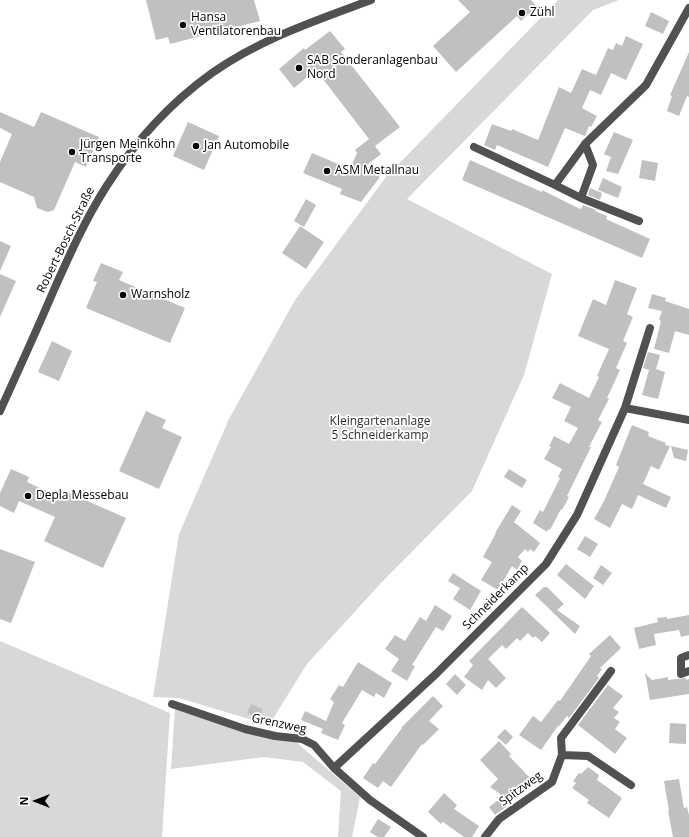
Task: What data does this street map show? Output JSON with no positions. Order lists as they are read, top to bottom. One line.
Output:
{"streets":{"street":["Robert-Bosch-Straße","Schneiderkamp","Grenzweg","Spitzweg"]},"crossings":[["Schneiderkamp","Grenzweg"]],"parks":["Kleingartenanlage 5 Schneiderkamp"],"places":["Zühl","Hansa Ventilatorenbau","SAB Sonderanlagenbau Nord","Jan Automobile","Jürgen Meinköhn Transporte","ASM Metallnau","Warnsholz","Depla Messebau"],"north":"left"}
